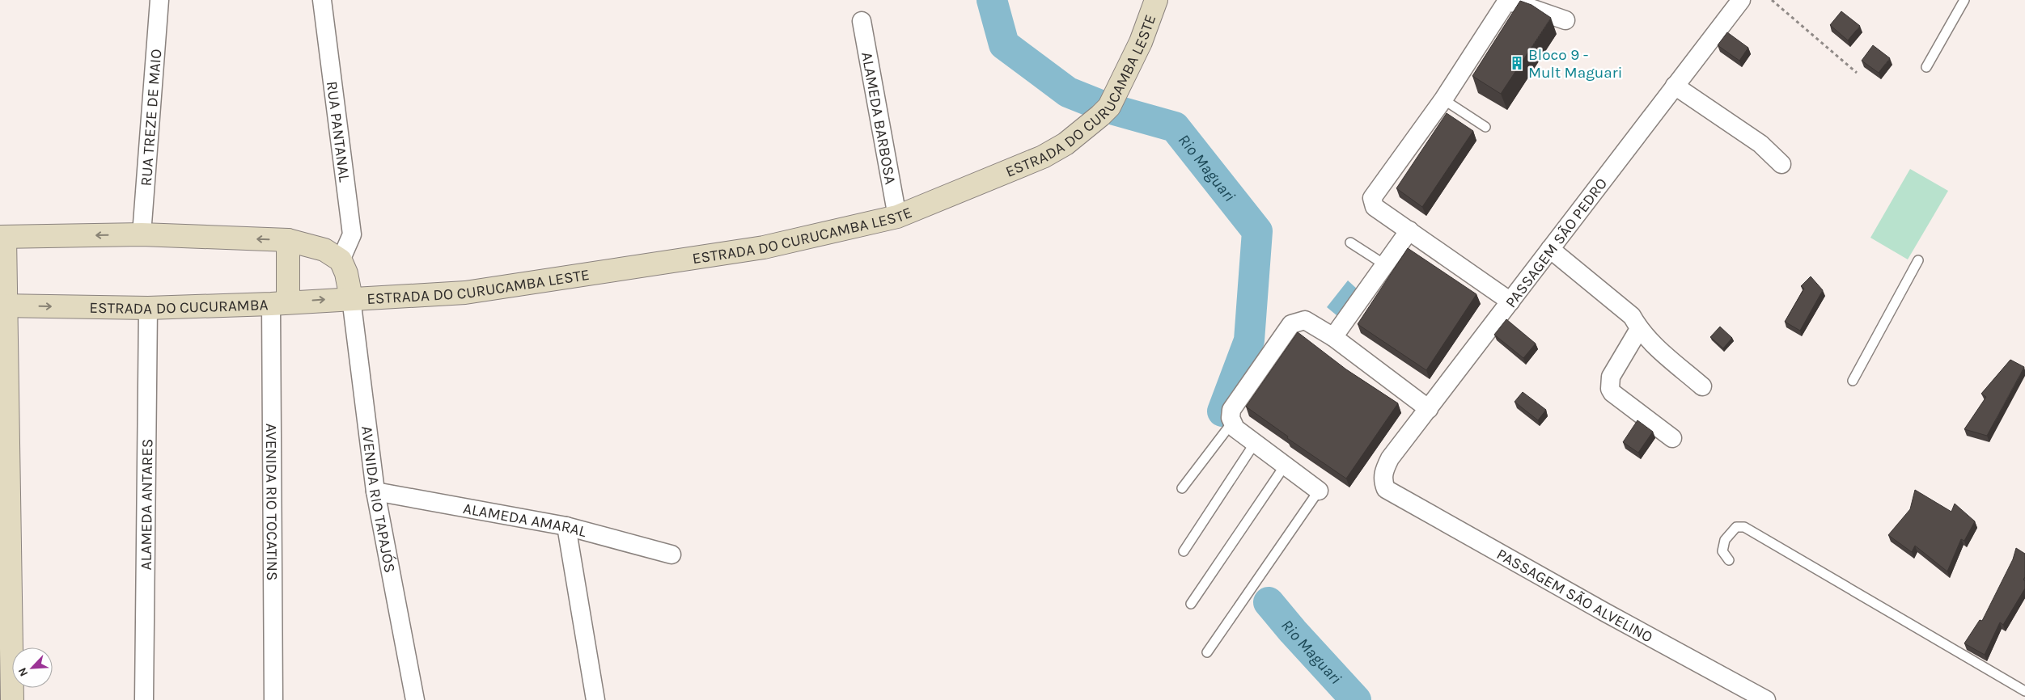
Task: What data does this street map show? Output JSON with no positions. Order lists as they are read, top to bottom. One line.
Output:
{"streets":{"main road":["ESTRADA DO CURUCAMBA LESTE","ESTRADA DO CUCURAMBA"],"street":["RUA TREZE DE MAIO","ALAMEDA BARBOSA","RUA PANTANAL","PASSAGEM SÃO PEDRO","AVENIDA RIO TAPAJÓS","AVENIDA RIO TOCATINS","ALAMEDA ANTARES","ALAMEDA AMARAL","PASSAGEM SÃO ALVELINO"]},"crossings":[["ESTRADA DO CURUCAMBA LESTE","ALAMEDA BARBOSA"],["ESTRADA DO CURUCAMBA LESTE","ESTRADA DO CUCURAMBA"],["ESTRADA DO CURUCAMBA LESTE","AVENIDA RIO TAPAJÓS"],["PASSAGEM SÃO PEDRO","PASSAGEM SÃO ALVELINO"],["ESTRADA DO CUCURAMBA","AVENIDA RIO TAPAJÓS"],["ESTRADA DO CUCURAMBA","AVENIDA RIO TOCATINS"],["ESTRADA DO CUCURAMBA","ALAMEDA ANTARES"],["AVENIDA RIO TAPAJÓS","ALAMEDA AMARAL"]],"water":["Rio Maguari"],"places":{"building":["Bloco 9 - Mult Maguari"]},"north":"bottom left"}
